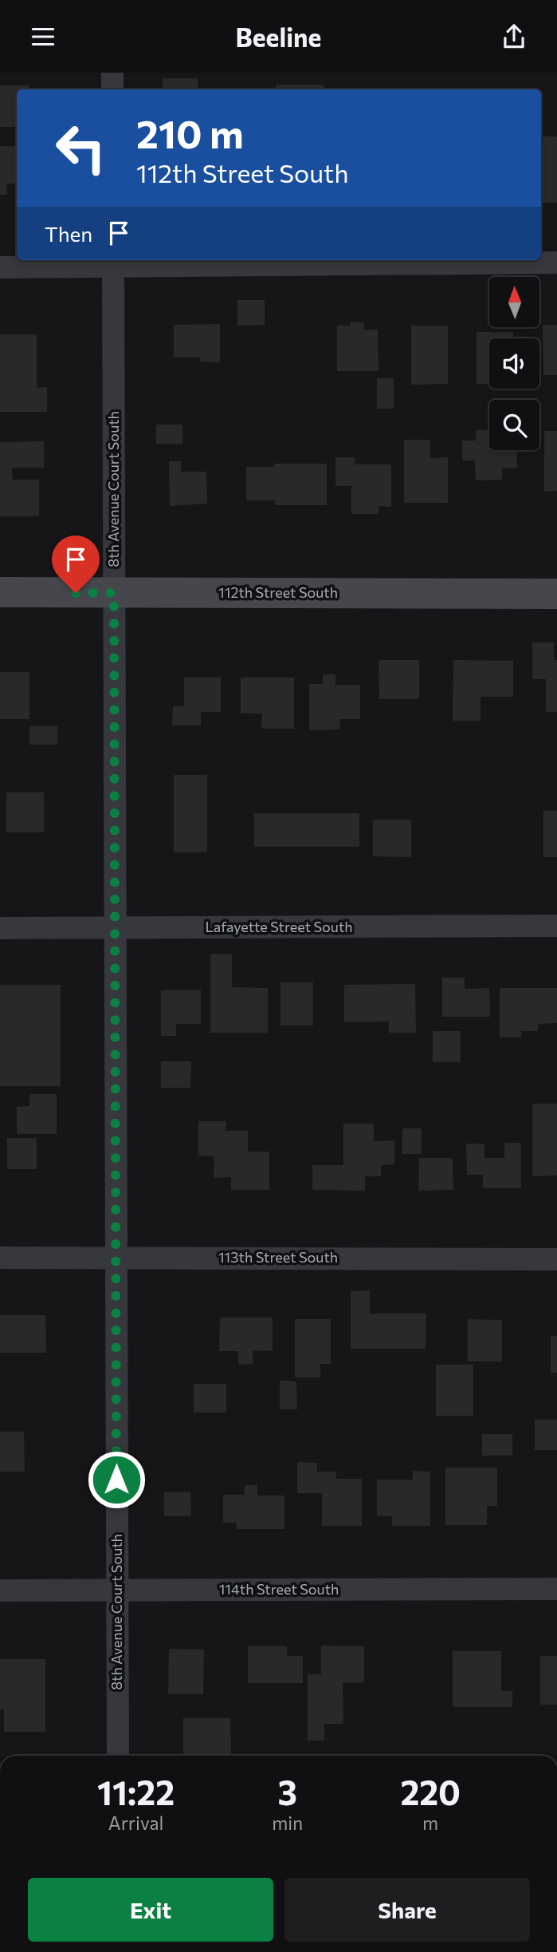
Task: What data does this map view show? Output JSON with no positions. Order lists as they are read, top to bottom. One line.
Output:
{"streets":{"main road":["112th Street South"],"street":["8th Avenue Court South","Lafayette Street South","113th Street South","114th Street South"]},"crossings":[["8th Avenue Court South","112th Street South"],["8th Avenue Court South","Lafayette Street South"],["8th Avenue Court South","113th Street South"],["8th Avenue Court South","114th Street South"]],"north":"top","page":{"header":"Beeline","turn":["210 m","112th Street South"],"then":"Then","eta":["11:22","Arrival","3","min","220","m"],"buttons":["Exit","Share"]}}
